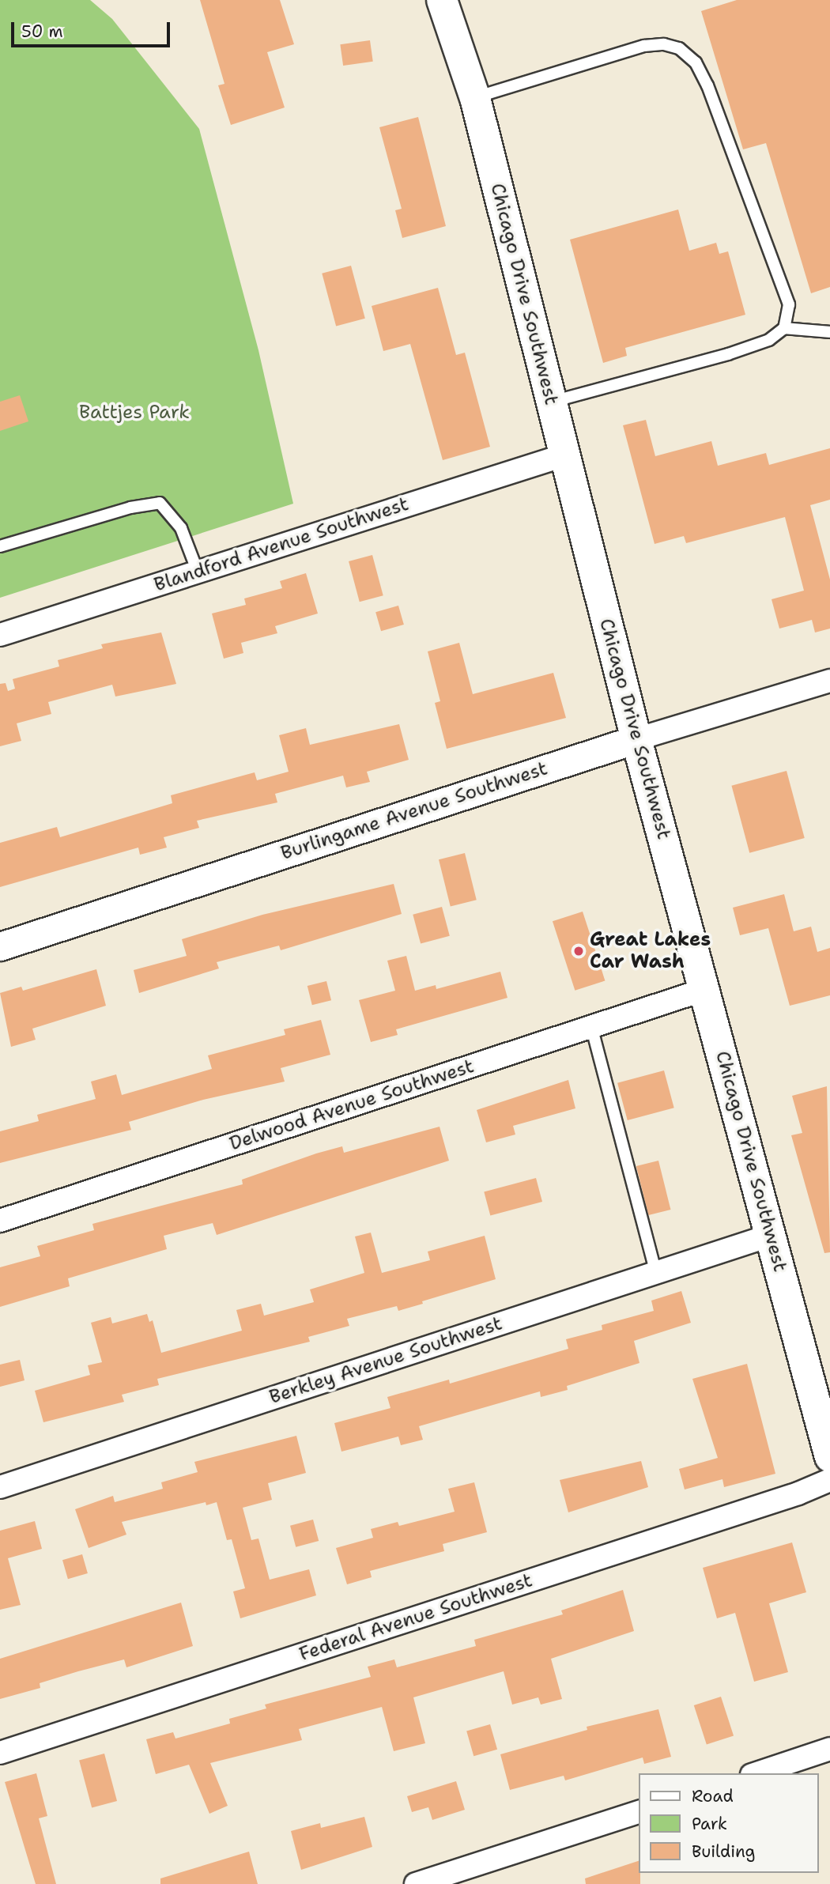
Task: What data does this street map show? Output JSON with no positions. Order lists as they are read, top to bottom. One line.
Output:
{"streets":{"main road":["Chicago Drive Southwest"],"street":["Blandford Avenue Southwest","Burlingame Avenue Southwest","Delwood Avenue Southwest","Berkley Avenue Southwest","Federal Avenue Southwest"]},"crossings":[["Chicago Drive Southwest","Blandford Avenue Southwest"],["Chicago Drive Southwest","Burlingame Avenue Southwest"],["Chicago Drive Southwest","Delwood Avenue Southwest"],["Chicago Drive Southwest","Berkley Avenue Southwest"]],"parks":["Battjes Park"],"places":["Great Lakes Car Wash"],"legend":["Road","Park","Building"],"scale_bar":"50 m"}
